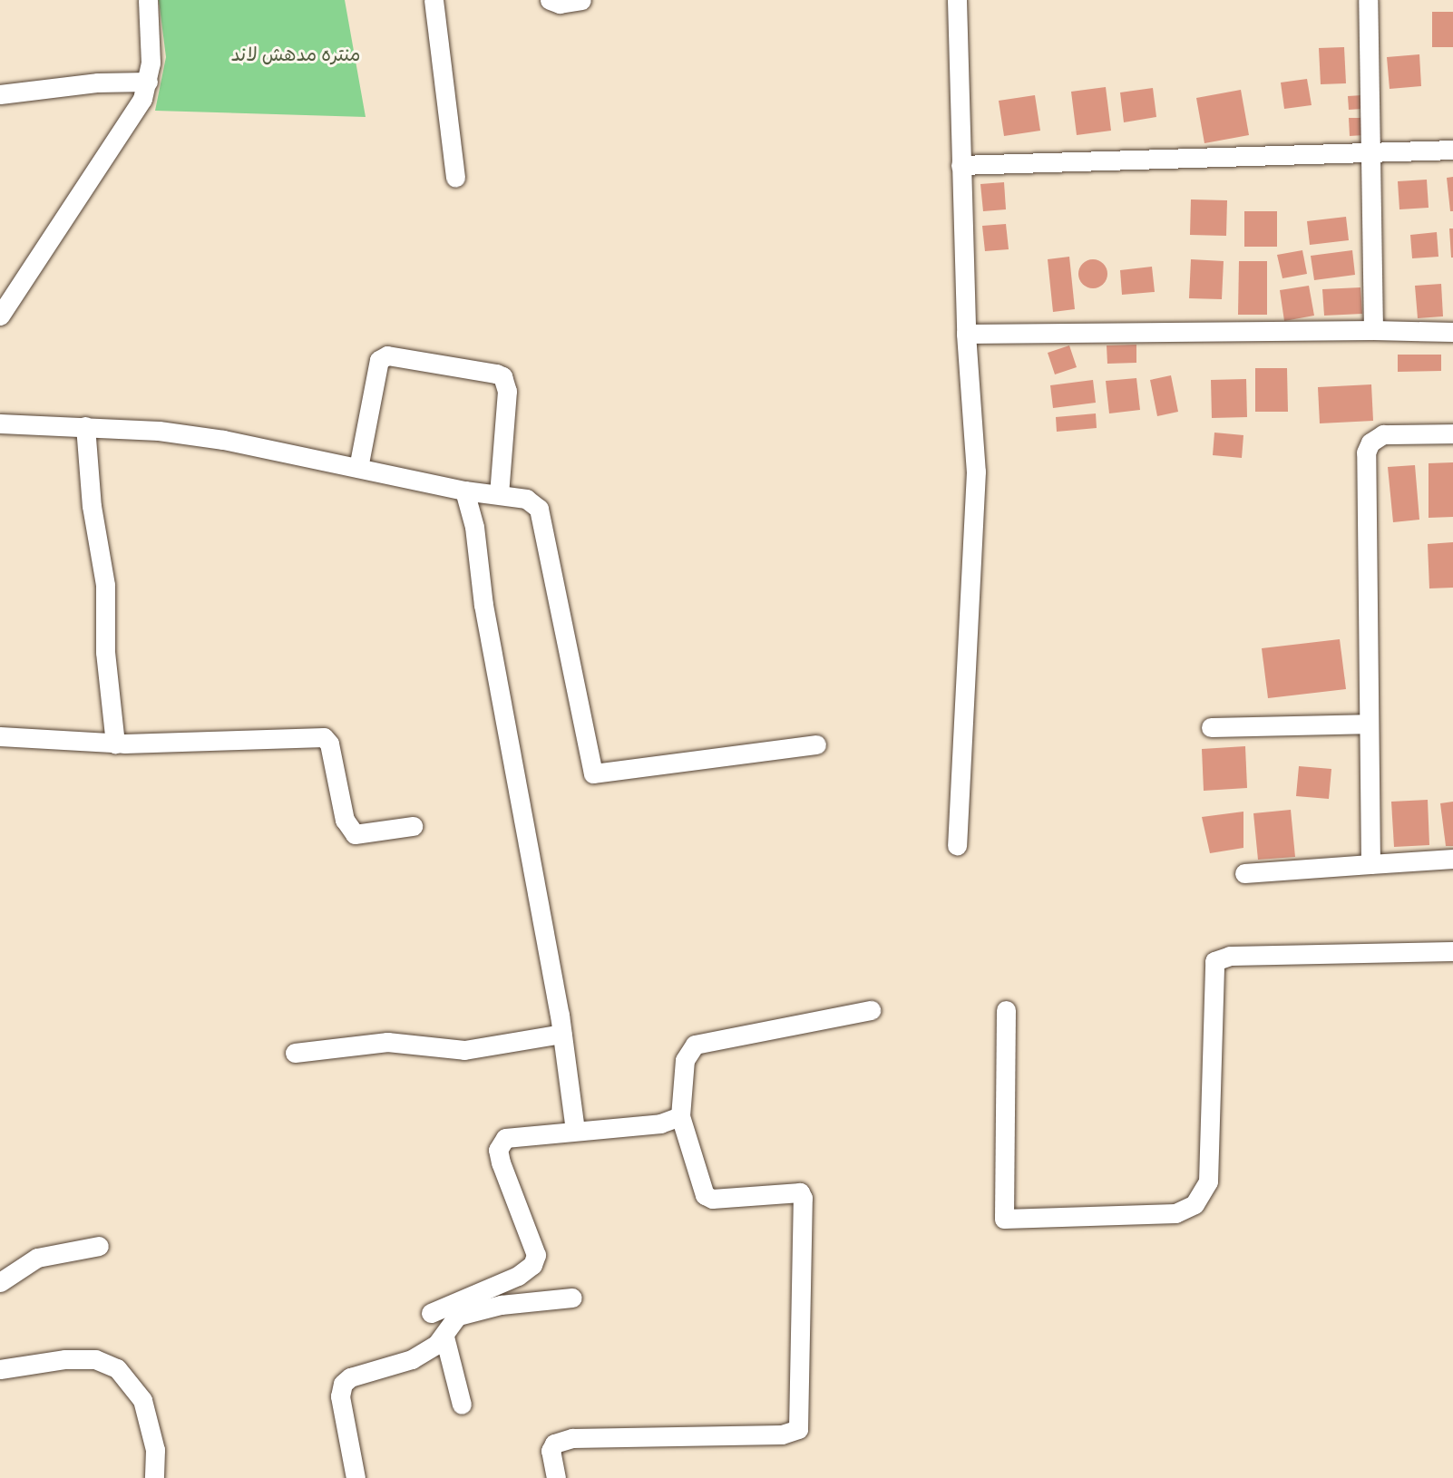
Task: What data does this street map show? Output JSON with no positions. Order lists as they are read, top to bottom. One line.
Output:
{"parks":["منتره مدهش لاند"]}
